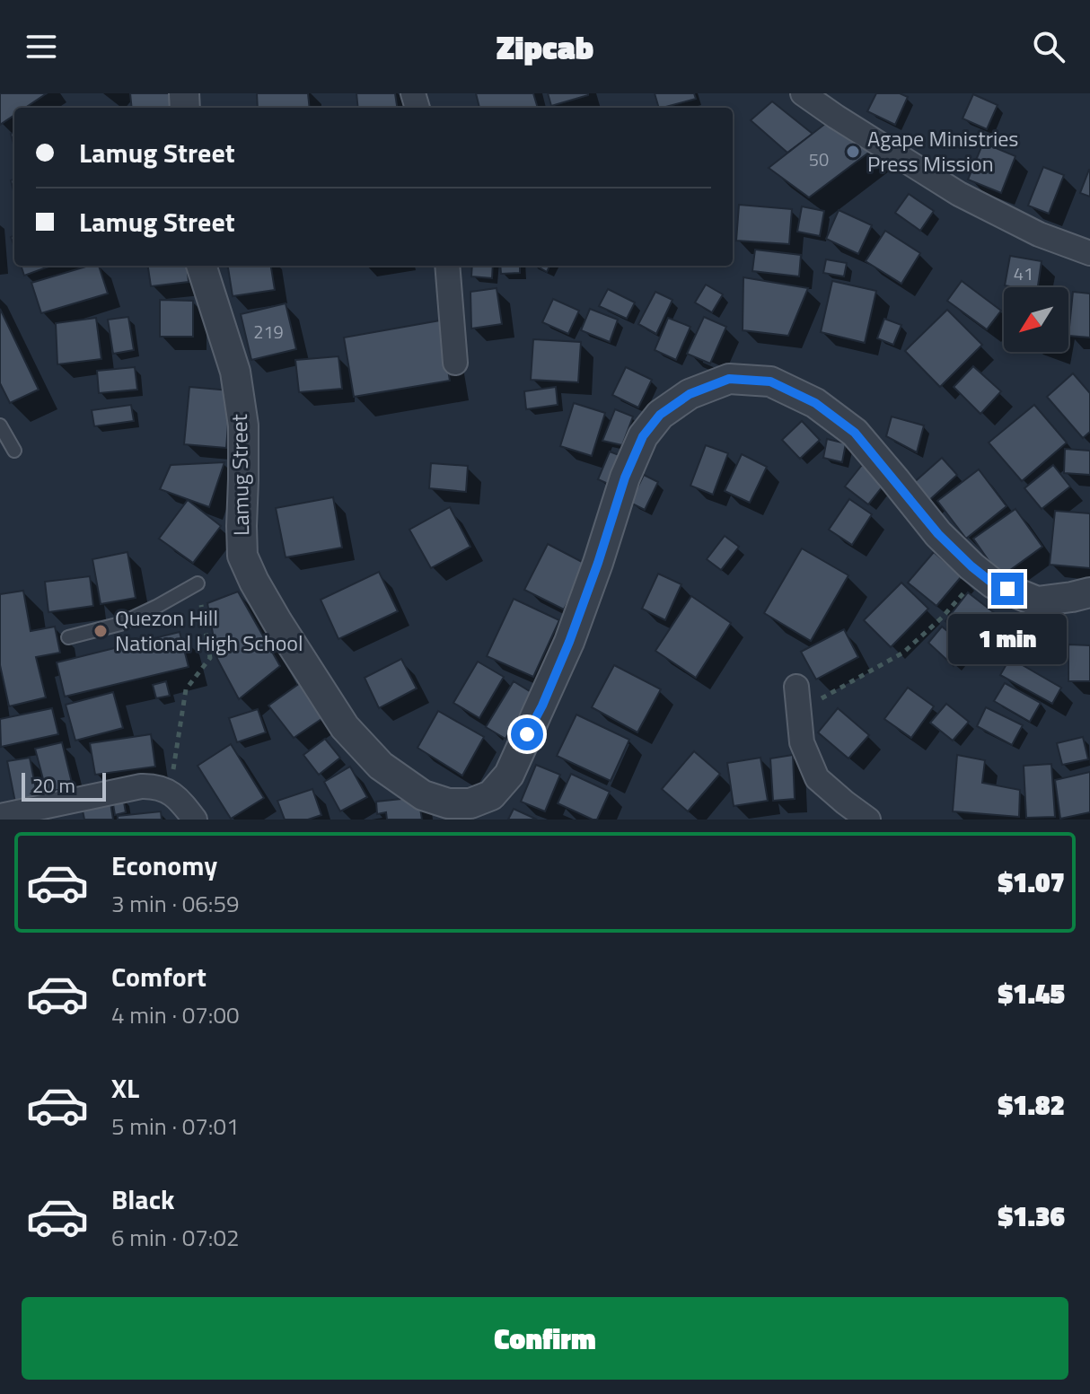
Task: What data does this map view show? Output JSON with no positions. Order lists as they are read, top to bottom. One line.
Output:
{"streets":{"street":["Lamug Street"]},"places":["Agape Ministries Press Mission","Quezon Hill National High School"],"house_numbers":["50","41","219"],"scale_bar":"20 m","north":"bottom left","page":{"header":"Zipcab","banner":["Lamug Street","Lamug Street"],"bubble":"1 min","scale":"20 m","list":[{"name":"Economy","note":"3 min · 06:59","value":"$1.07"},{"name":"Comfort","note":"4 min · 07:00","value":"$1.45"},{"name":"XL","note":"5 min · 07:01","value":"$1.82"},{"name":"Black","note":"6 min · 07:02","value":"$1.36"}],"buttons":"Confirm"}}
